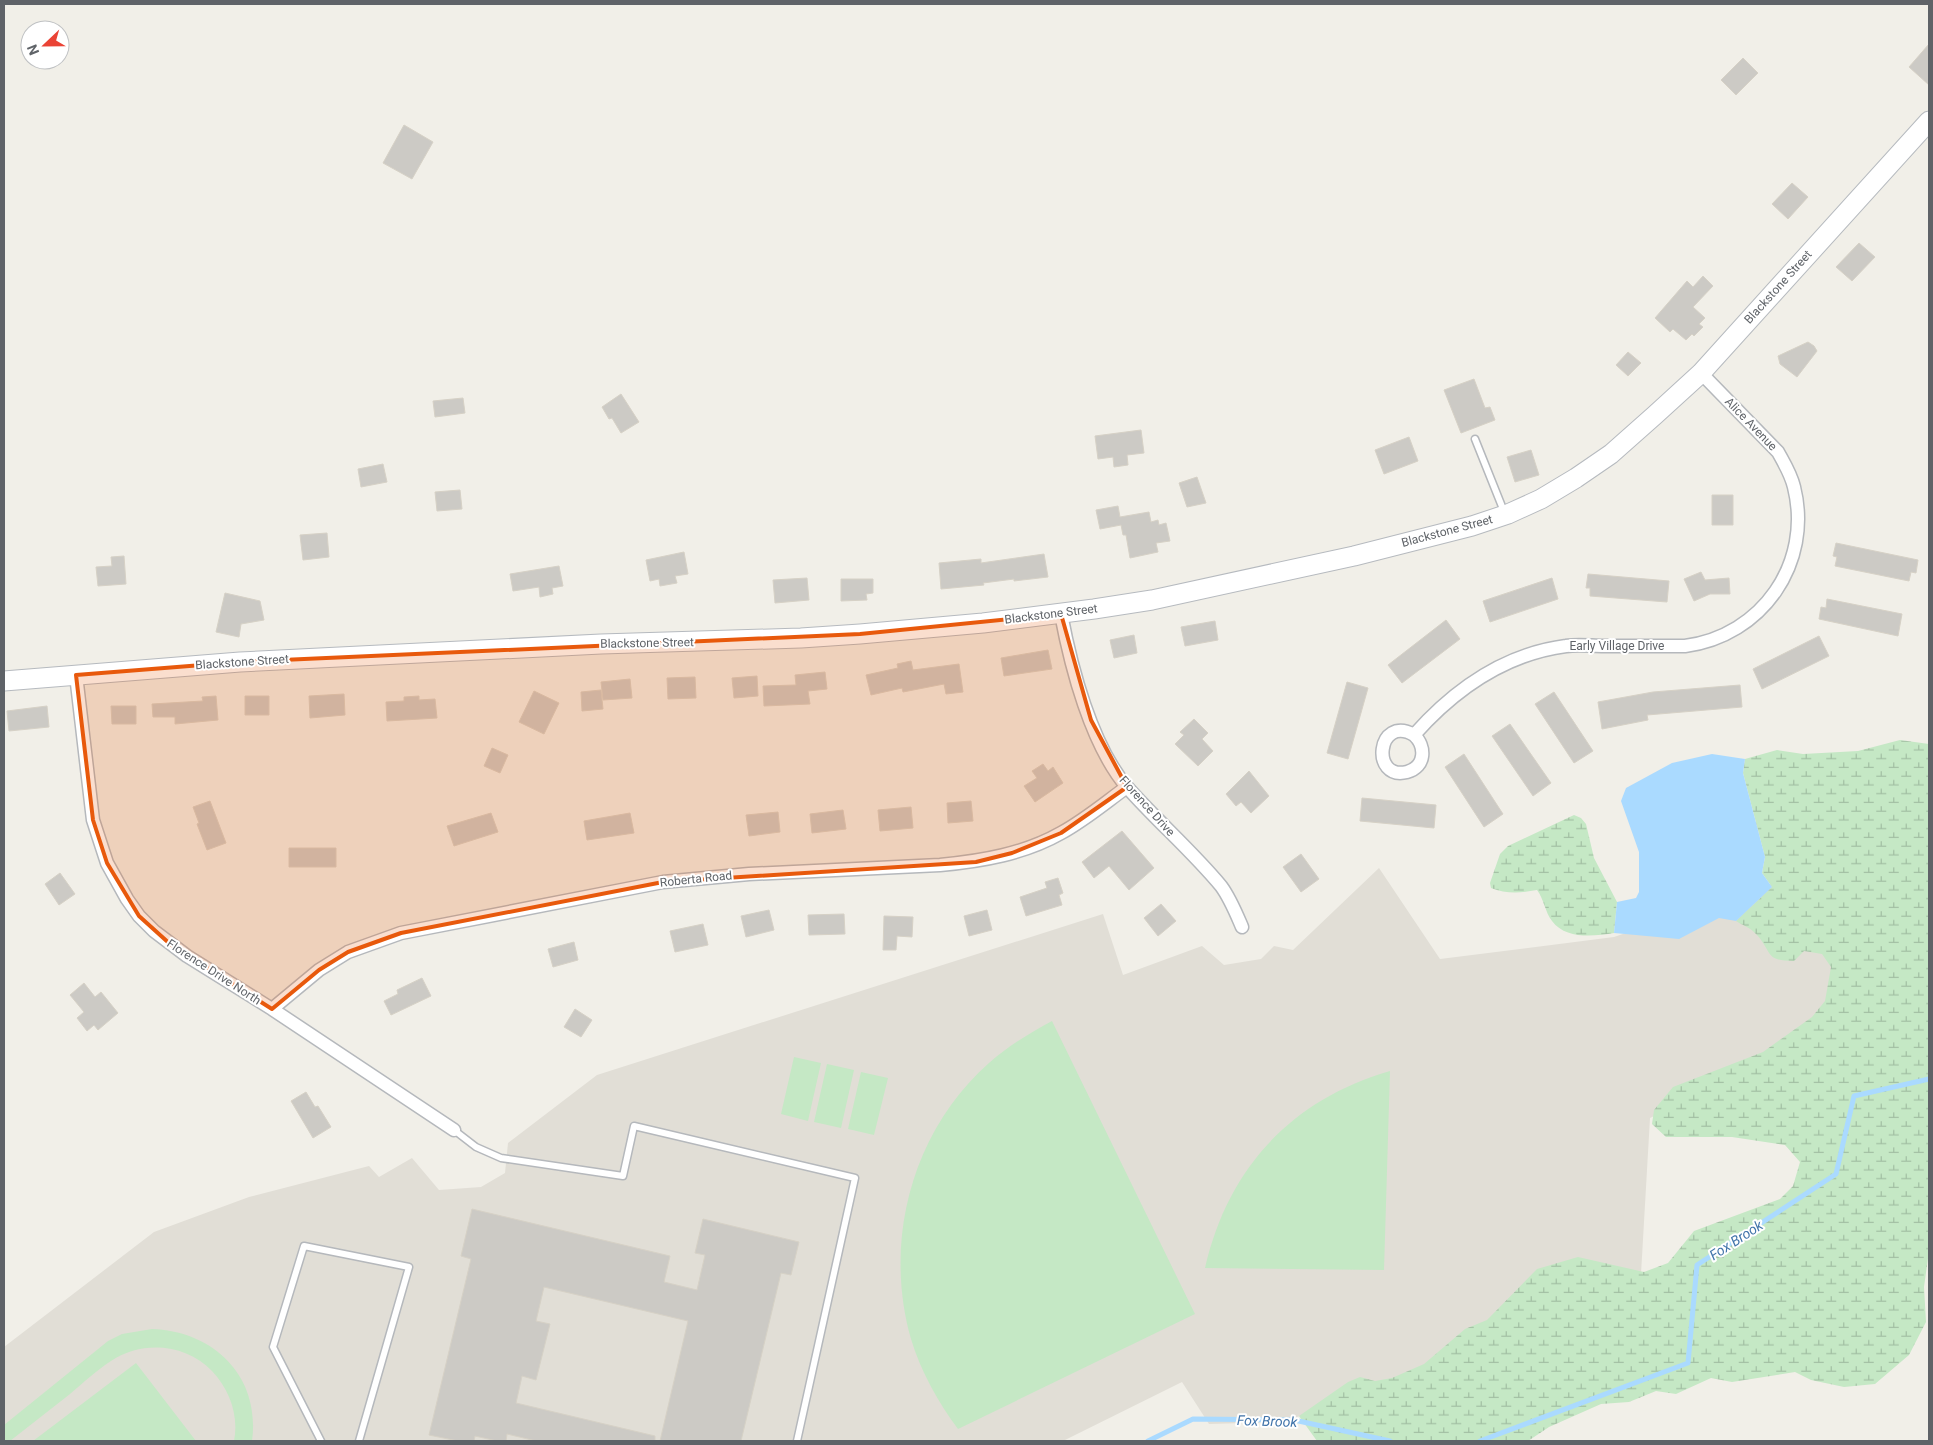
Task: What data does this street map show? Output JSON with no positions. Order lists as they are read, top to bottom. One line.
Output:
{"streets":{"main road":["Blackstone Street"],"street":["Alice Avenue","Early Village Drive","Florence Drive","Roberta Road","Florence Drive North"]},"crossings":[["Blackstone Street","Alice Avenue"],["Blackstone Street","Florence Drive"],["Blackstone Street","Florence Drive North"],["Alice Avenue","Early Village Drive"],["Florence Drive","Roberta Road"],["Roberta Road","Florence Drive North"]],"water":["Fox Brook"],"north":"left"}
